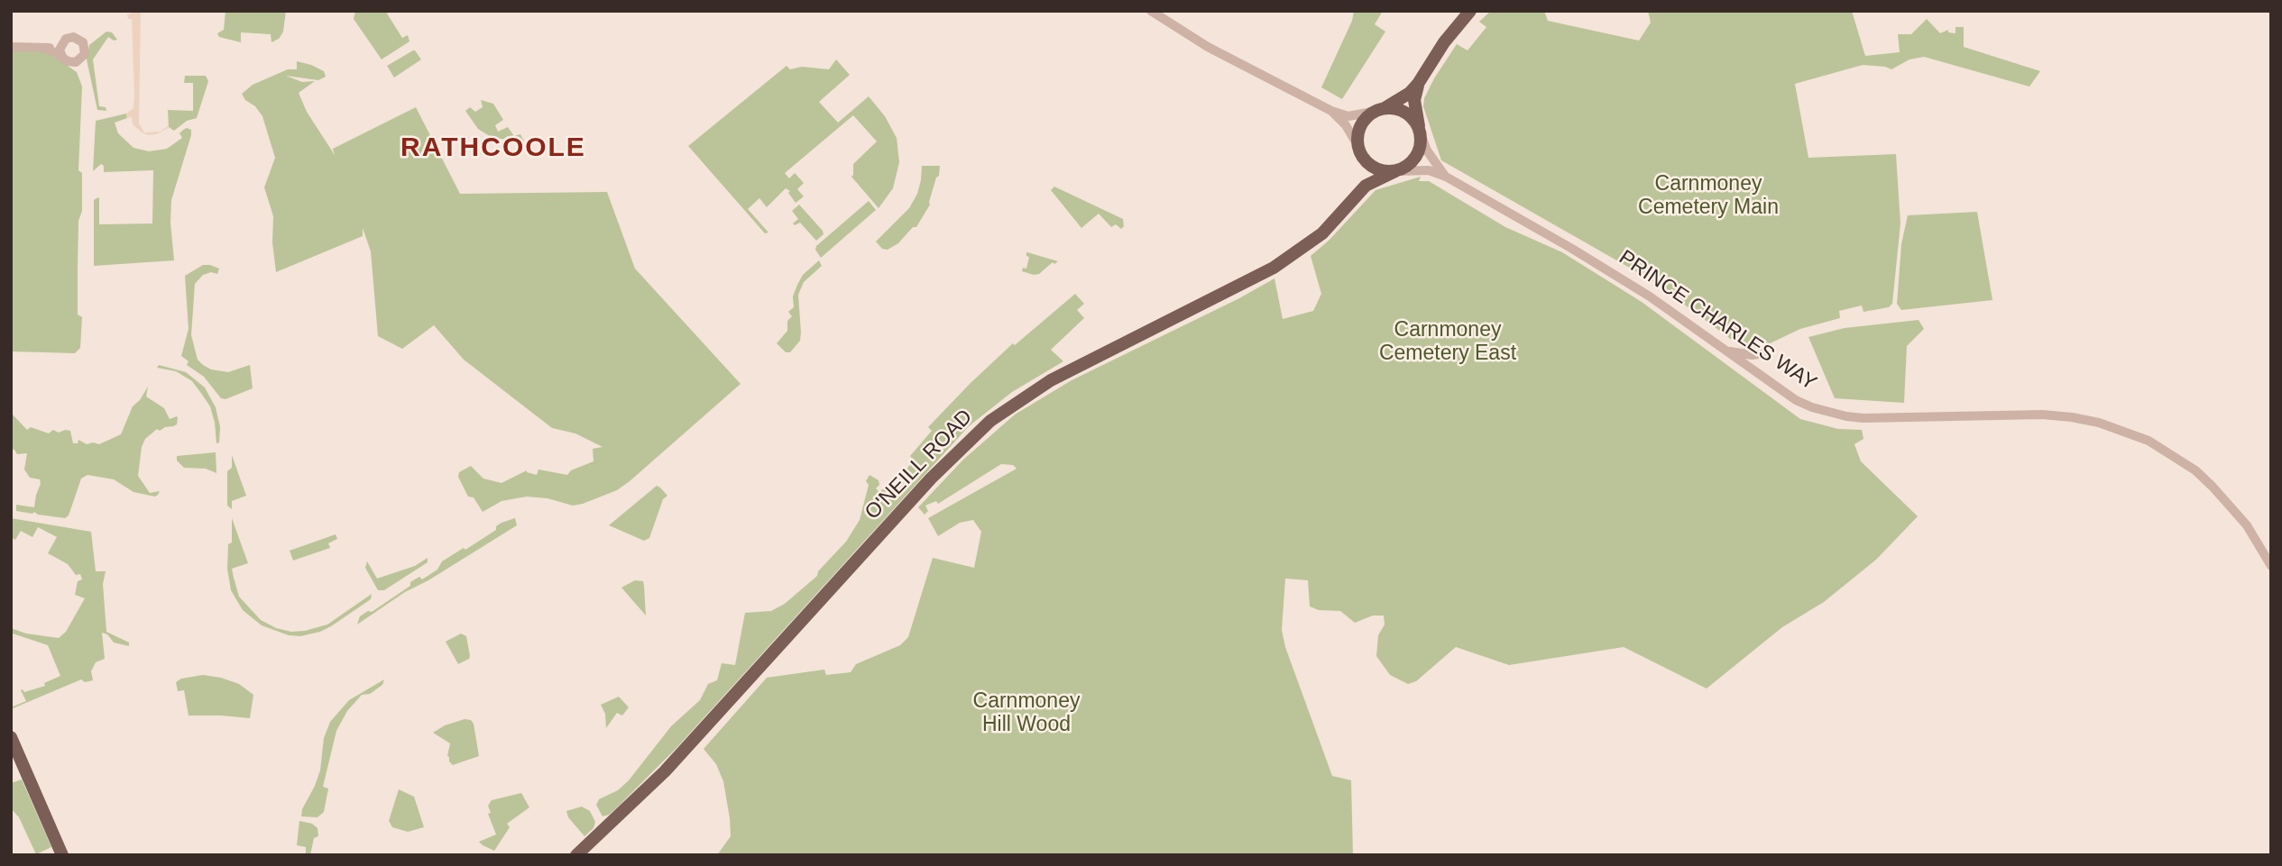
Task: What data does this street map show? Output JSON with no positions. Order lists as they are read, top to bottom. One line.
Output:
{"streets":{"main road":["O'NEILL ROAD"],"street":["PRINCE CHARLES WAY"]},"crossings":[["PRINCE CHARLES WAY","O'NEILL ROAD"]],"districts":["RATHCOOLE"],"parks":["Carnmoney Cemetery Main","Carnmoney Cemetery East","Carnmoney Hill Wood"]}
